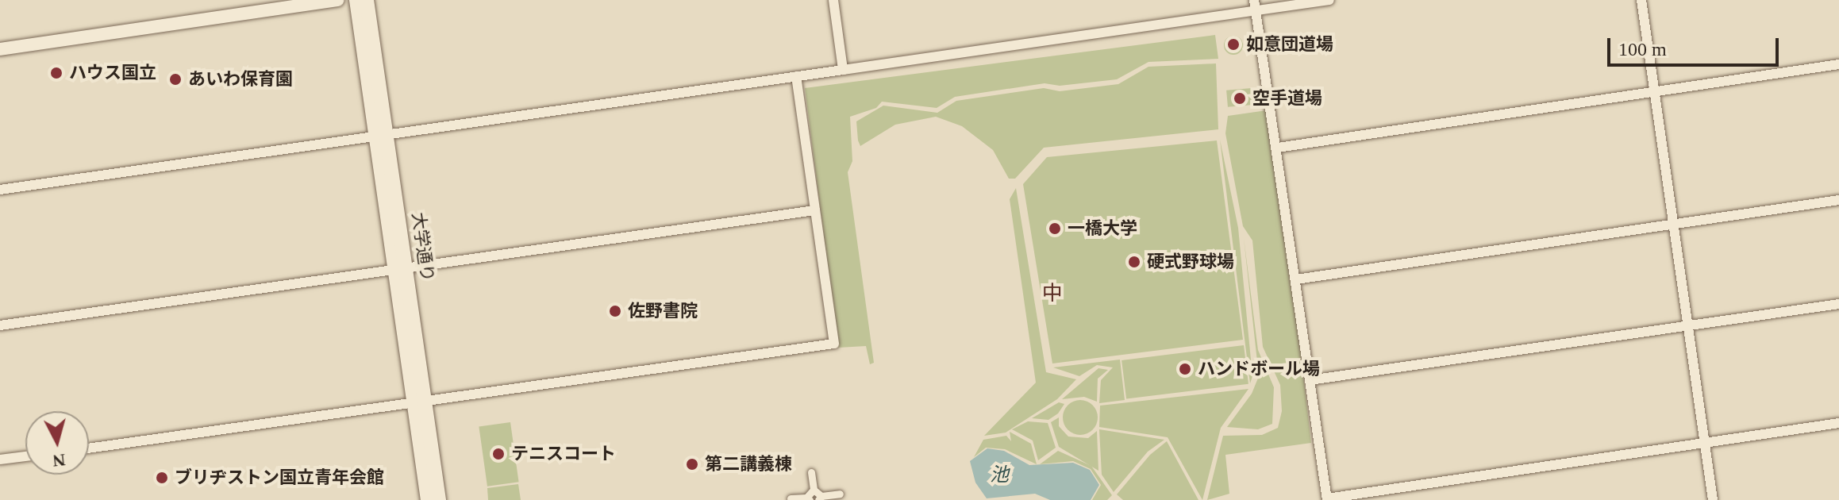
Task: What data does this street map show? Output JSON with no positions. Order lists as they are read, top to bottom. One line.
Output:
{"streets":{"main road":["大学通り"]},"districts":["中"],"water":["池"],"places":["如意団道場","ハウス国立","あいわ保育園","空手道場","一橋大学","硬式野球場","佐野書院","ハンドボール場","テニスコート","第二講義棟","ブリヂストン国立青年会館"],"scale_bar":"100 m","north":"bottom"}
